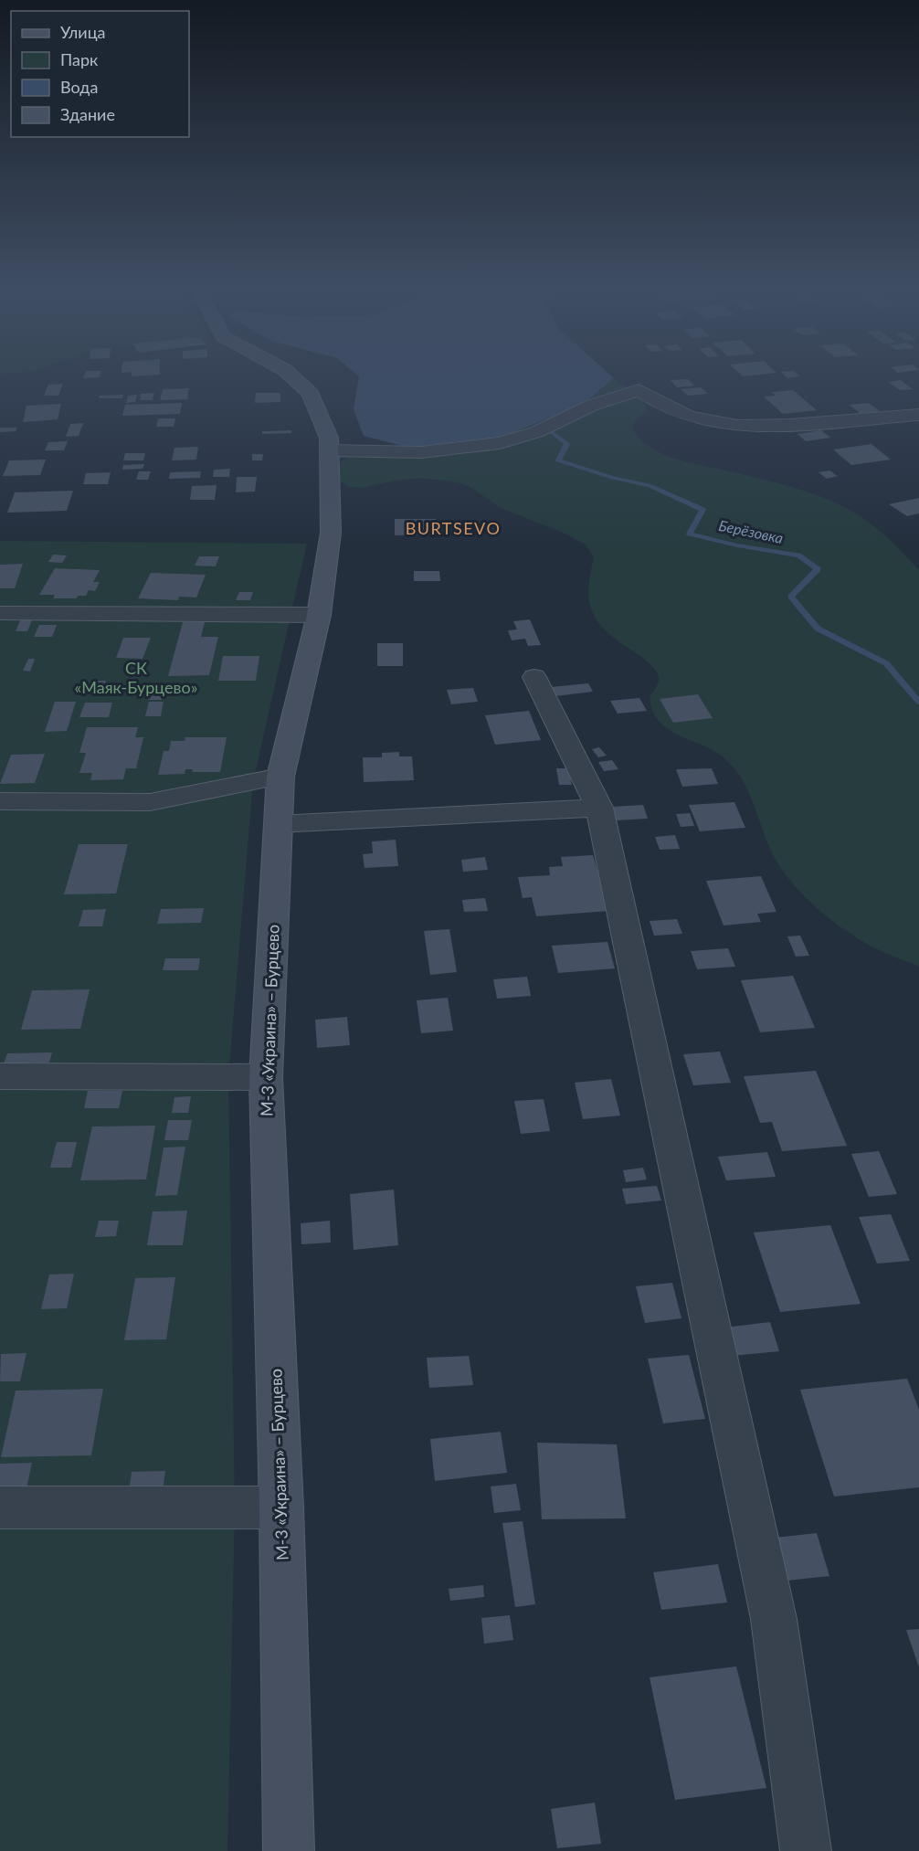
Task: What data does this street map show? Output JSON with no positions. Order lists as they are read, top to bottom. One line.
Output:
{"streets":{"street":["М-3 «Украина» – Бурцево"]},"districts":["BURTSEVO"],"water":["Берёзовка"],"parks":["СК «Маяк-Бурцево»"],"legend":["Улица","Парк","Вода","Здание"]}
